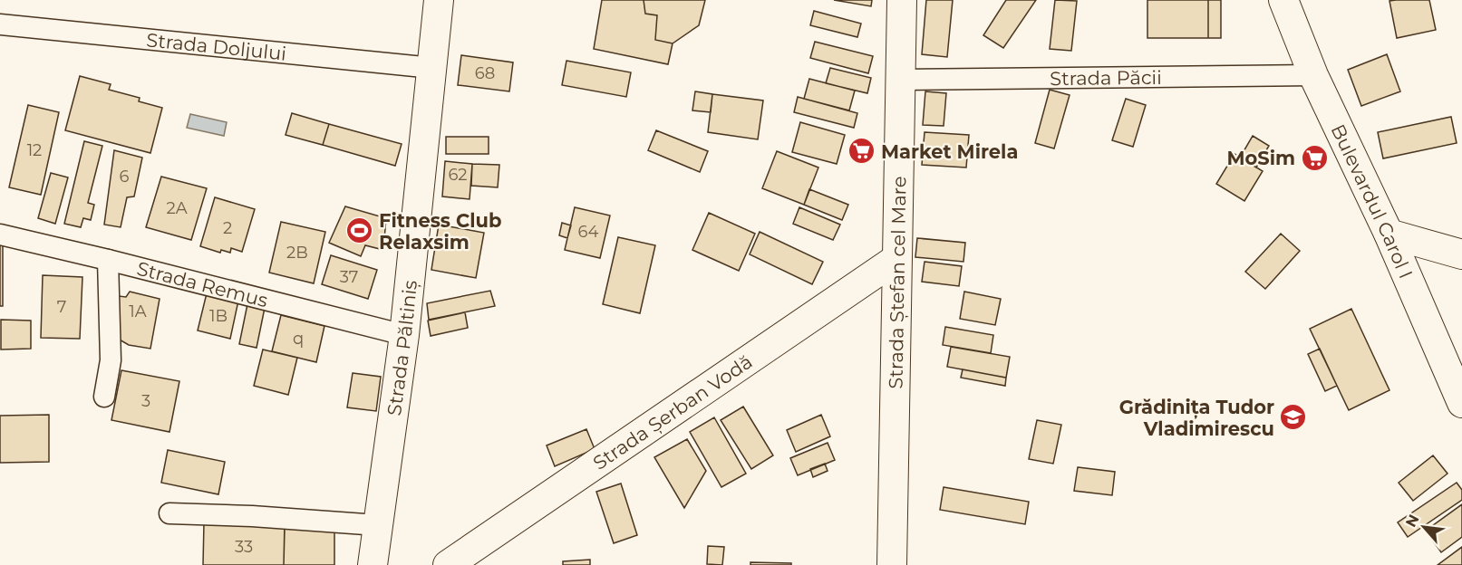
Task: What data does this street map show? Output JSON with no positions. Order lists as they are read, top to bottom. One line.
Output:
{"streets":{"street":["Strada Doljului","Strada Păcii","Bulevardul Carol I","Strada Ștefan cel Mare","Strada Remus","Strada Păltiniș","Strada Șerban Vodă"]},"crossings":[["Strada Doljului","Strada Păltiniș"],["Strada Păcii","Bulevardul Carol I"],["Strada Păcii","Strada Ștefan cel Mare"],["Strada Ștefan cel Mare","Strada Șerban Vodă"],["Strada Remus","Strada Păltiniș"]],"places":{"supermarket":["Market Mirela","MoSim"],"sports":["Fitness Club Relaxsim"],"school or university":["Grădinița Tudor Vladimirescu"]},"house_numbers":["68","12","62","6","2A","2","64","2B","37","7","1A","1B","q","3","33"],"north":"top left"}
